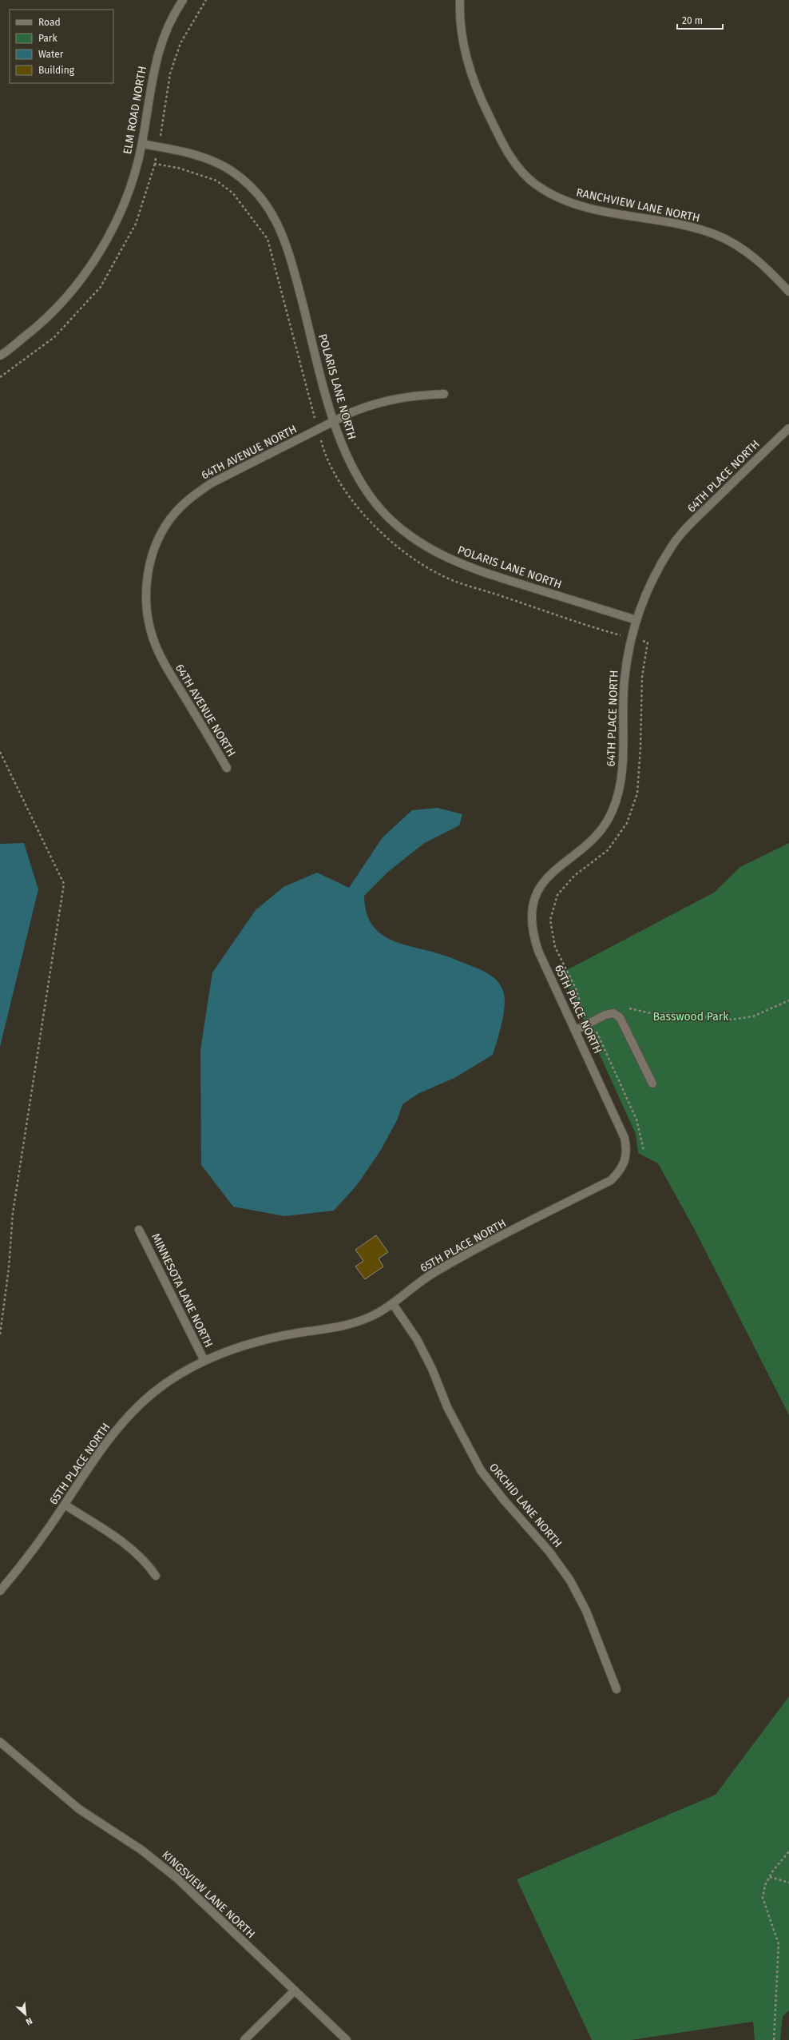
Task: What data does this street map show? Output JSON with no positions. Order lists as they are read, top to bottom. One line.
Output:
{"streets":{"street":["ELM ROAD NORTH","RANCHVIEW LANE NORTH","POLARIS LANE NORTH","64TH AVENUE NORTH","64TH PLACE NORTH","65TH PLACE NORTH","MINNESOTA LANE NORTH","ORCHID LANE NORTH","KINGSVIEW LANE NORTH"]},"crossings":[["ELM ROAD NORTH","POLARIS LANE NORTH"],["POLARIS LANE NORTH","64TH AVENUE NORTH"],["POLARIS LANE NORTH","64TH PLACE NORTH"],["64TH PLACE NORTH","65TH PLACE NORTH"],["65TH PLACE NORTH","MINNESOTA LANE NORTH"],["65TH PLACE NORTH","ORCHID LANE NORTH"]],"parks":["Basswood Park"],"legend":["Road","Park","Water","Building"],"scale_bar":"20 m","north":"bottom right"}
